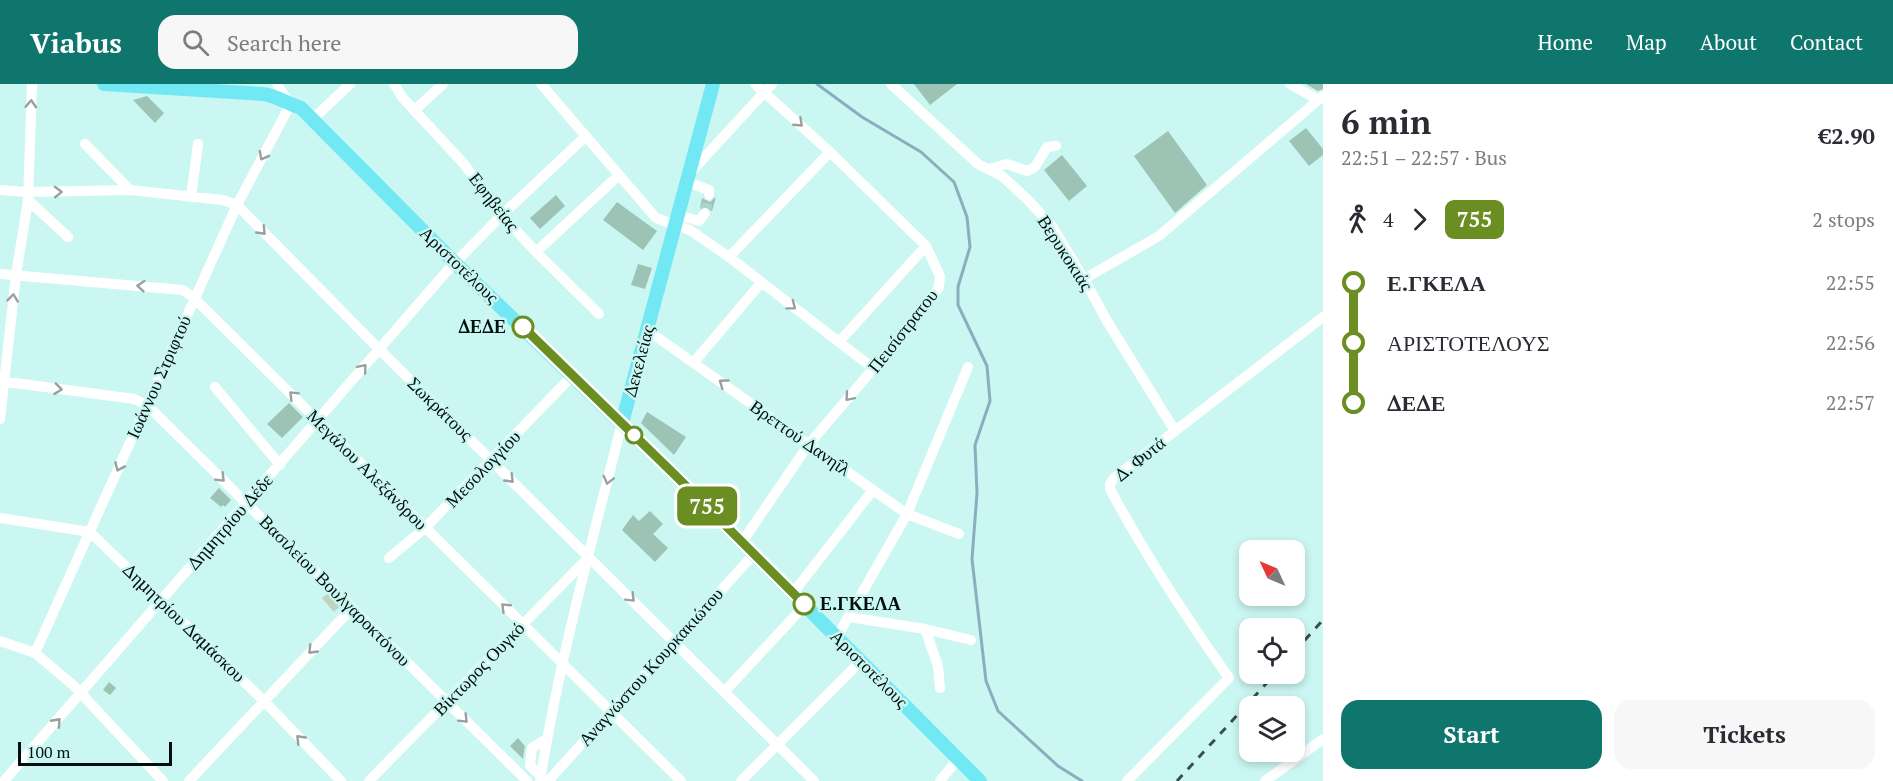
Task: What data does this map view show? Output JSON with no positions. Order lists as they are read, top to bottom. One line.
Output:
{"streets":{"main road":["Αριστοτέλους","Δεκελείας"],"street":["Εφηβείας","Βερυκοκιάς","Πεισίστρατου","Ιωάννου Στριφτού","Σωκράτους","Βρεττού Δανηΐλ","Δ. Φυτά","Μεσολογγίου","Μεγάλου Αλεξάνδρου","Δημητρίου Δέδε","Βασιλείου Βουλγαροκτόνου","Δημητρίου Δαμάσκου","Αναγνώστου Κουρκακιώτου","Βίκτωρος Ουγκό"]},"crossings":[["Εφηβείας","Δημητρίου Δέδε"],["Βερυκοκιάς","Δ. Φυτά"],["Αριστοτέλους","Πεισίστρατου"],["Αριστοτέλους","Δεκελείας"],["Αριστοτέλους","Ιωάννου Στριφτού"],["Αριστοτέλους","Μεσολογγίου"],["Αριστοτέλους","Δημητρίου Δέδε"],["Αριστοτέλους","Αναγνώστου Κουρκακιώτου"],["Πεισίστρατου","Βρεττού Δανηΐλ"],["Δεκελείας","Σωκράτους"],["Δεκελείας","Βρεττού Δανηΐλ"],["Δεκελείας","Μεγάλου Αλεξάνδρου"],["Δεκελείας","Αναγνώστου Κουρκακιώτου"],["Δεκελείας","Βίκτωρος Ουγκό"],["Ιωάννου Στριφτού","Σωκράτους"],["Ιωάννου Στριφτού","Μεγάλου Αλεξάνδρου"],["Ιωάννου Στριφτού","Βασιλείου Βουλγαροκτόνου"],["Ιωάννου Στριφτού","Δημητρίου Δαμάσκου"],["Σωκράτους","Μεσολογγίου"],["Σωκράτους","Δημητρίου Δέδε"],["Σωκράτους","Αναγνώστου Κουρκακιώτου"],["Σωκράτους","Βίκτωρος Ουγκό"],["Μεσολογγίου","Μεγάλου Αλεξάνδρου"],["Μεγάλου Αλεξάνδρου","Δημητρίου Δέδε"],["Μεγάλου Αλεξάνδρου","Αναγνώστου Κουρκακιώτου"],["Μεγάλου Αλεξάνδρου","Βίκτωρος Ουγκό"],["Δημητρίου Δέδε","Βασιλείου Βουλγαροκτόνου"],["Δημητρίου Δέδε","Δημητρίου Δαμάσκου"],["Βασιλείου Βουλγαροκτόνου","Βίκτωρος Ουγκό"]],"one_way":["Ιωάννου Στριφτού","Σωκράτους","Βρεττού Δανηΐλ","Βασιλείου Βουλγαροκτόνου"],"places":["ΔΕΔΕ","Ε.ΓΚΕΛΑ"],"lines":["bus line 755"],"scale_bar":"100 m","north":"top left","page":{"header":"Viabus","search":"Search here","nav":["Home","Map","About","Contact"],"on_map":"755","heading":["6 min","22:51 – 22:57 · Bus","€2.90"],"legs":["4","755","2 stops"],"list":[{"name":"Ε.ΓΚΕΛΑ","value":"22:55"},{"name":"ΑΡΙΣΤΟΤΕΛΟΥΣ","value":"22:56"},{"name":"ΔΕΔΕ","value":"22:57"}],"buttons":["Start","Tickets"],"scale":"100 m"}}
